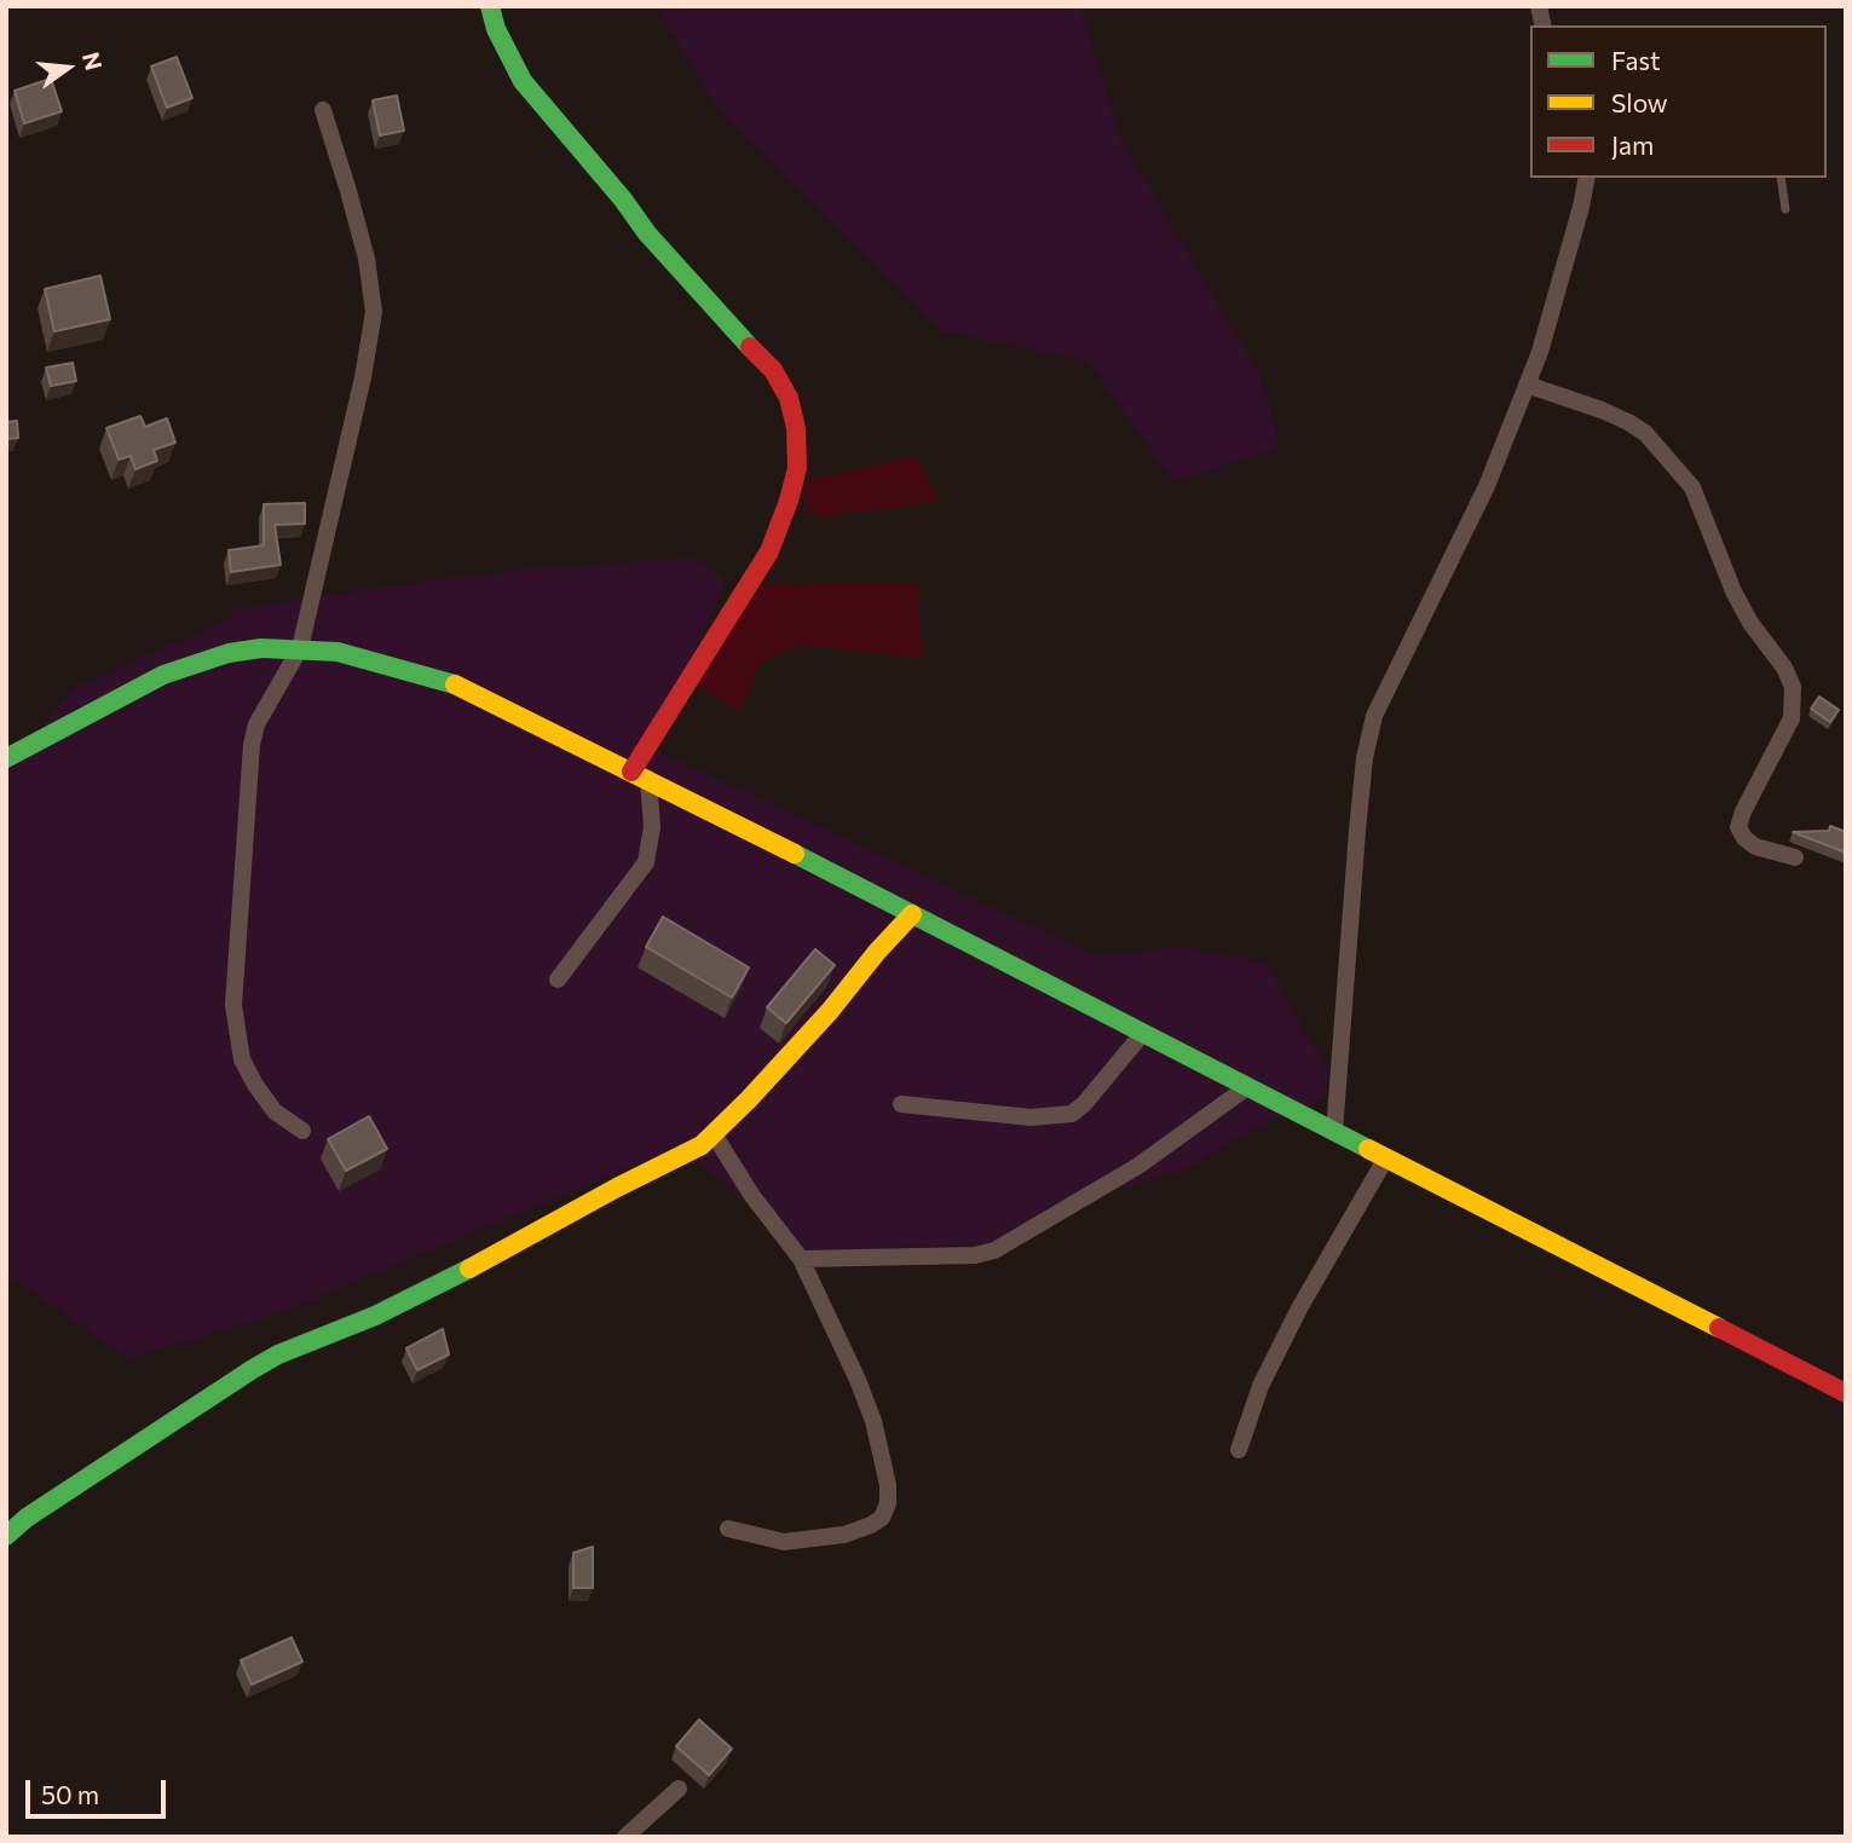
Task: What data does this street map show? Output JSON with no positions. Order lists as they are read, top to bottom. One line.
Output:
{"legend":["Fast","Slow","Jam"],"scale_bar":"50 m","north":"right"}
